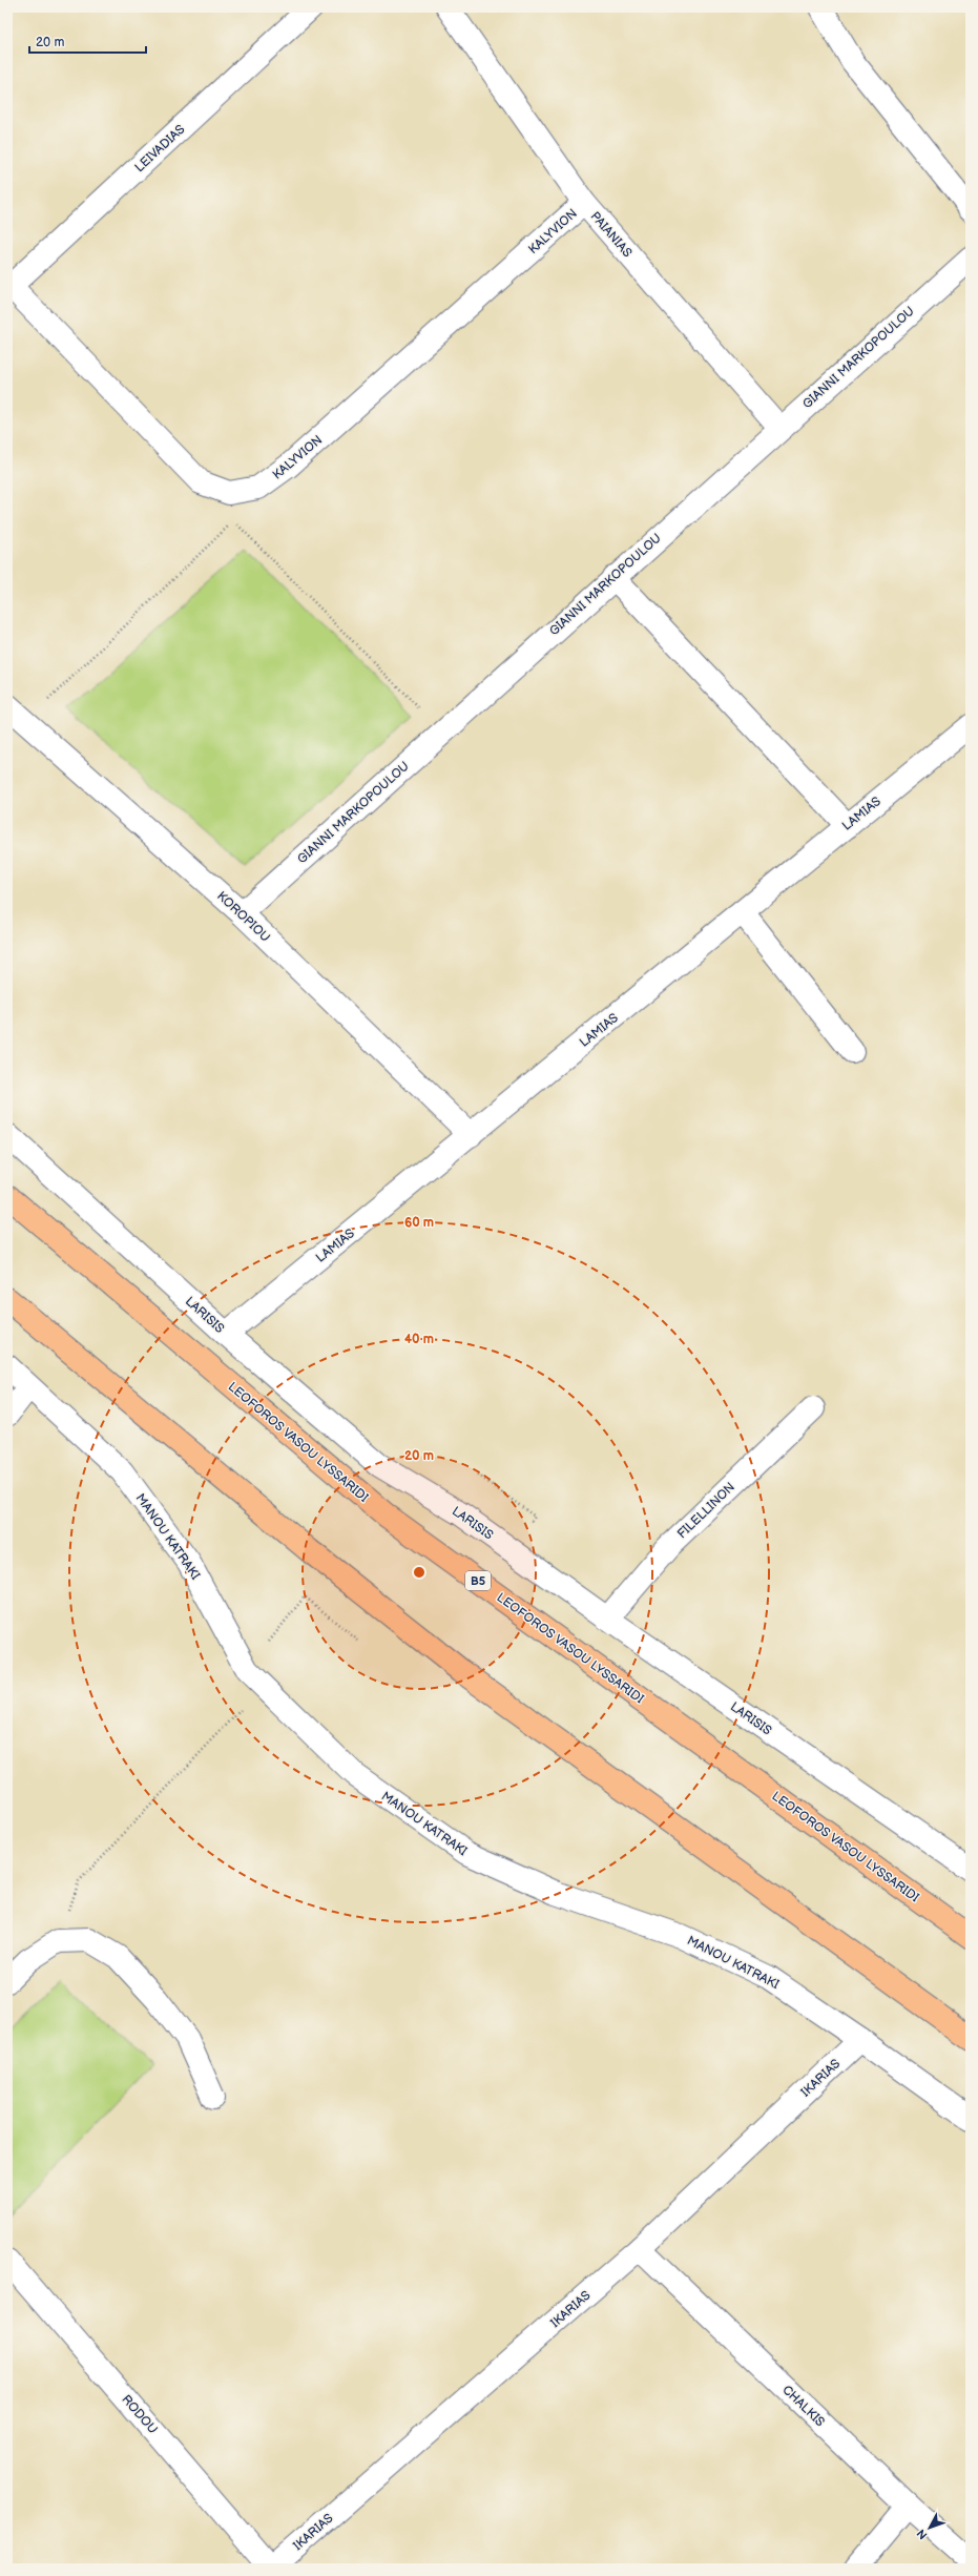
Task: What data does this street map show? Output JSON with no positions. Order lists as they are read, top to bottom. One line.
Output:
{"streets":{"main road":["LEOFOROS VASOU LYSSARIDI","B5"],"street":["LEIVADIAS","KALYVION","PAIANIAS","GIANNI MARKOPOULOU","LAMIAS","KOROPIOU","LARISIS","FILELLINON","MANOU KATRAKI","IKARIAS","CHALKIS","RODOU"]},"crossings":[["LEIVADIAS","KALYVION"],["KALYVION","PAIANIAS"],["PAIANIAS","GIANNI MARKOPOULOU"],["GIANNI MARKOPOULOU","KOROPIOU"],["LAMIAS","KOROPIOU"],["LAMIAS","LARISIS"],["LARISIS","FILELLINON"],["MANOU KATRAKI","IKARIAS"],["IKARIAS","CHALKIS"],["IKARIAS","RODOU"]],"scale_bar":"20 m","north":"bottom left","rings":["60 m","40 m","20 m"]}
